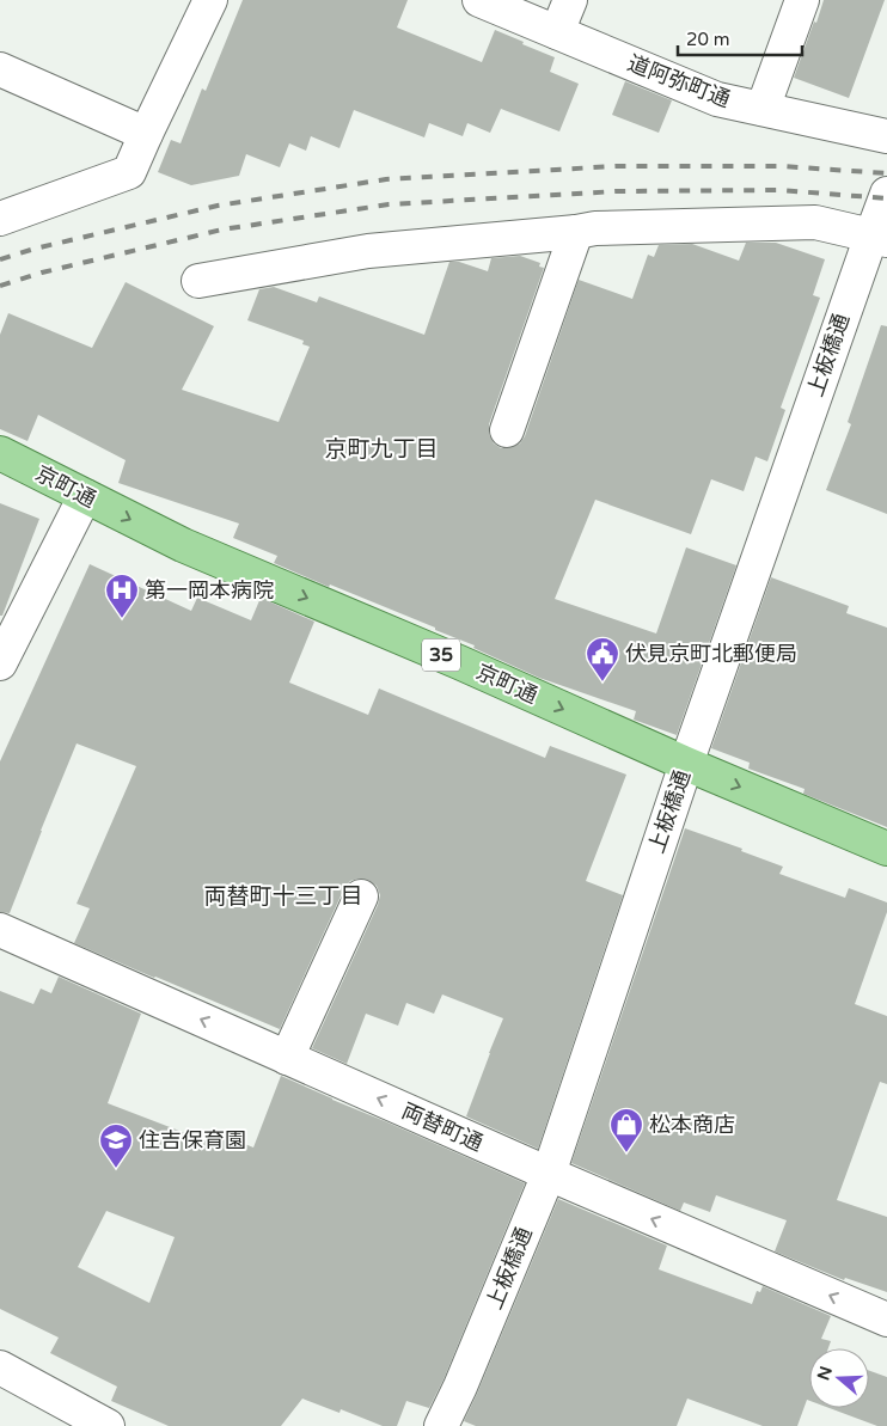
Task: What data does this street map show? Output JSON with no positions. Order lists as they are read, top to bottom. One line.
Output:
{"streets":{"main road":["京町通","35"],"street":["道阿弥町通","上板橋通","両替町通"]},"crossings":[["上板橋通","京町通"],["上板橋通","両替町通"]],"one_way":["京町通","両替町通"],"districts":["京町九丁目","両替町十三丁目"],"places":{"hospital":["第一岡本病院"],"public building":["伏見京町北郵便局"],"shop":["松本商店"],"school or university":["住吉保育園"]},"scale_bar":"20 m","north":"left"}
